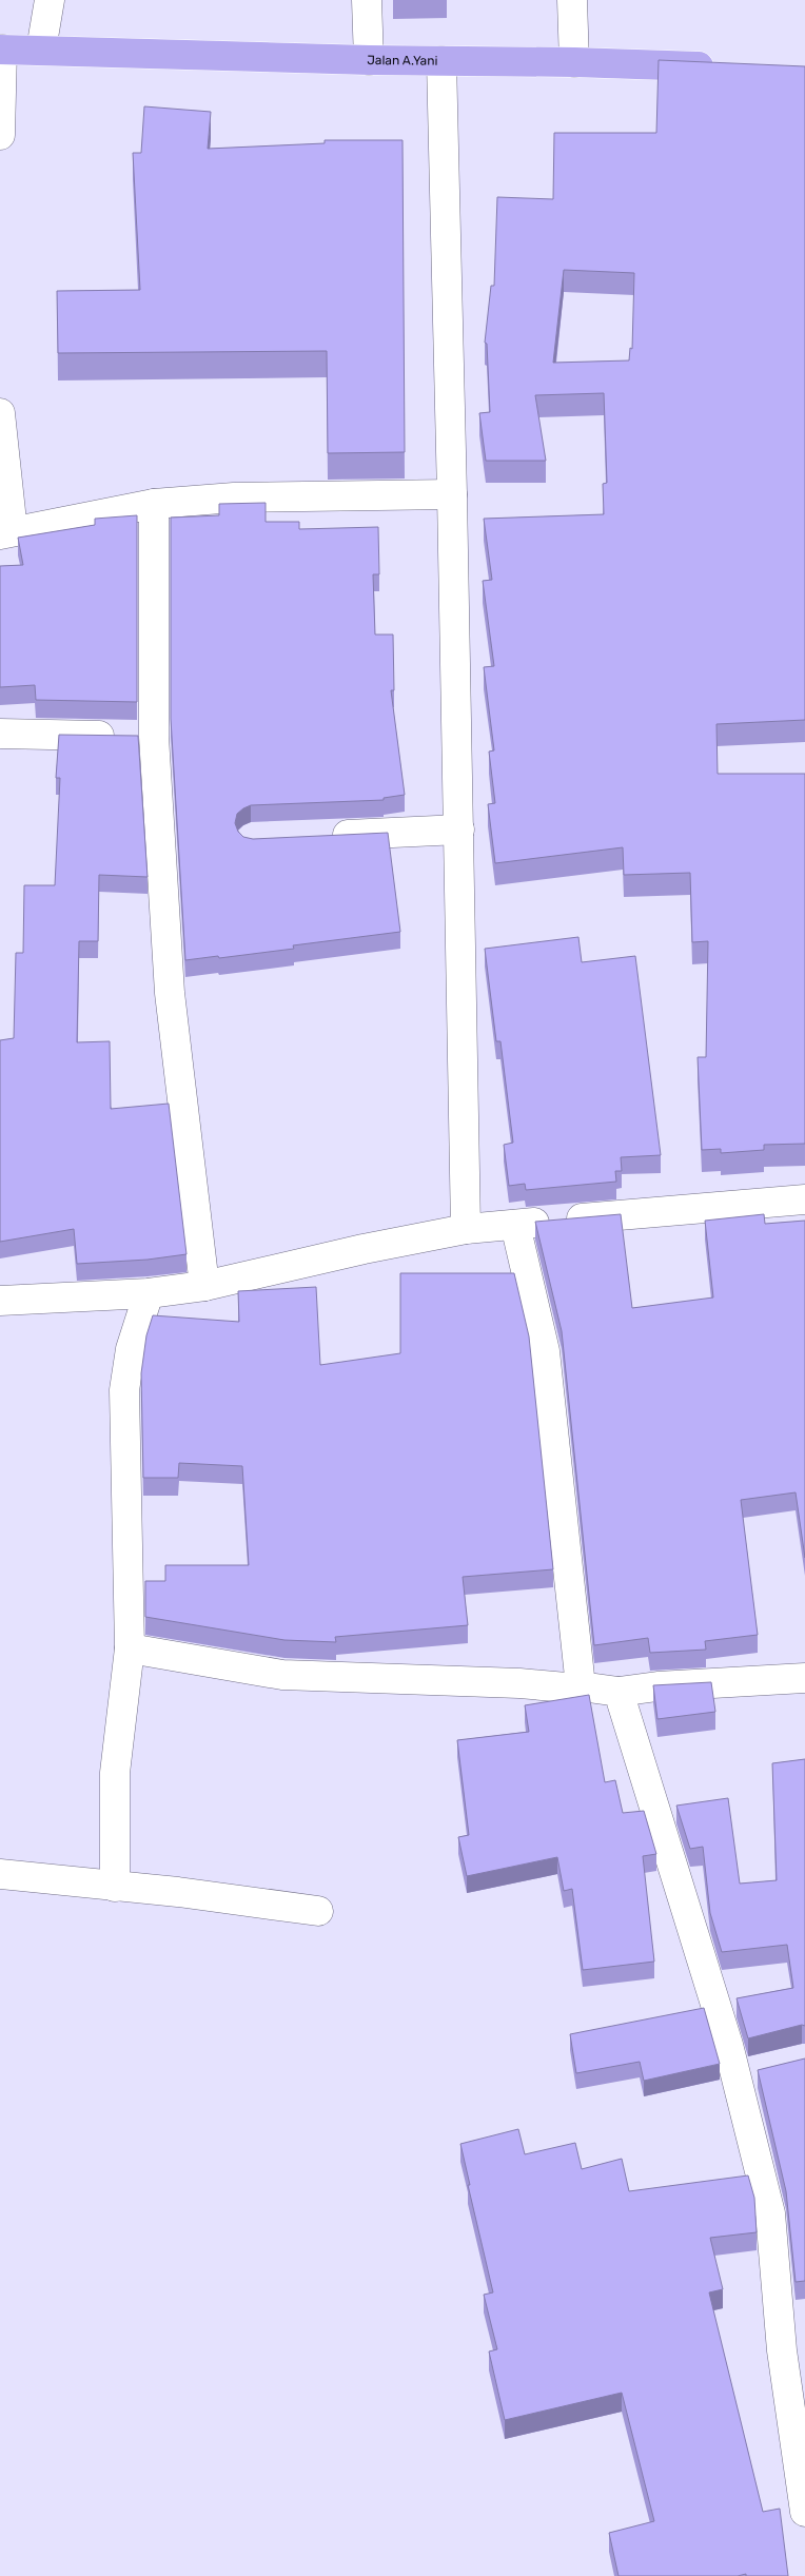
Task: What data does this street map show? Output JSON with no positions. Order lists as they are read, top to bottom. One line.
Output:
{"streets":{"highway":["Jalan A.Yani"]}}
